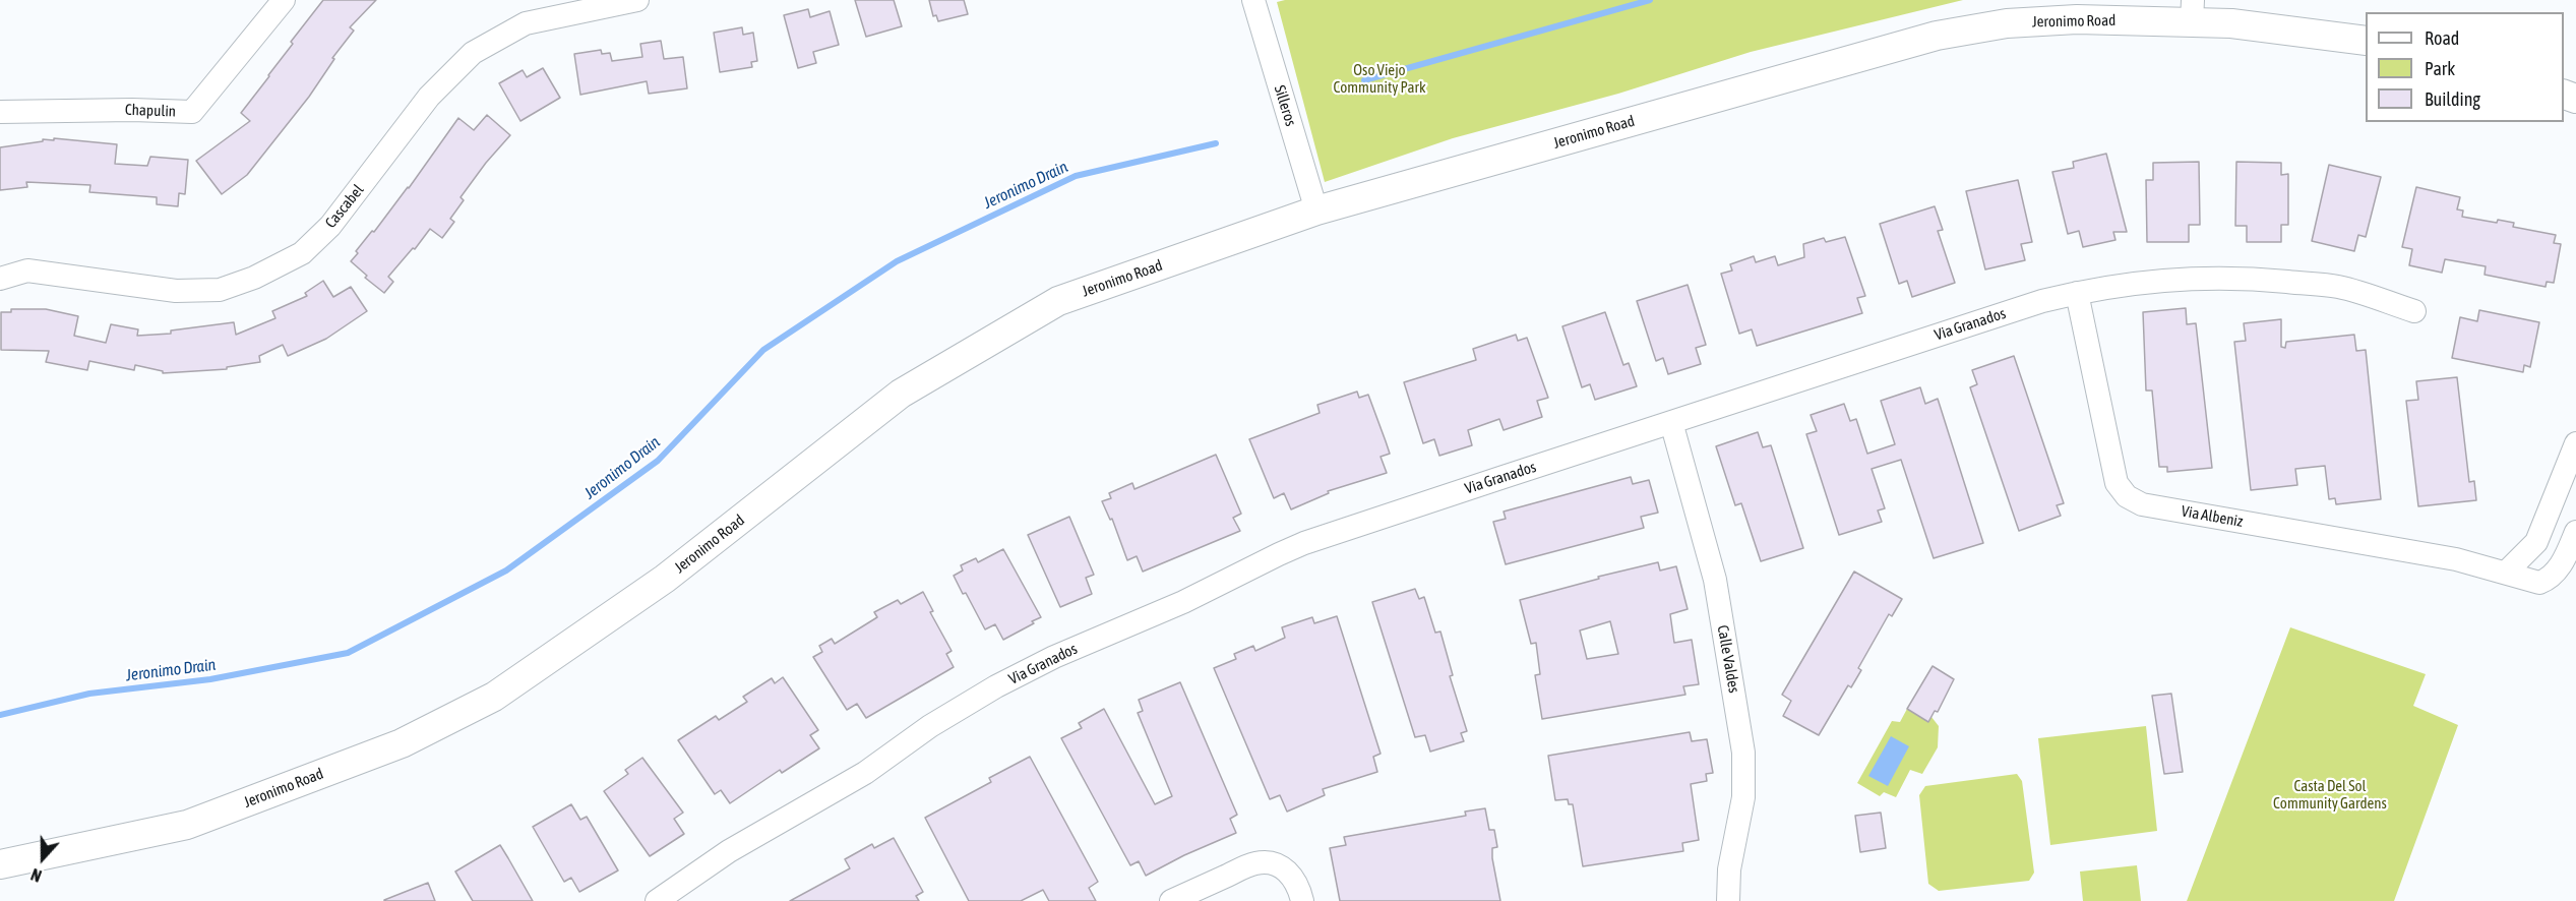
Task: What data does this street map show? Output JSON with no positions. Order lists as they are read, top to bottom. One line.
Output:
{"streets":{"main road":["Jeronimo Road"],"street":["Silleros","Chapulin","Cascabel","Via Granados","Via Albeniz","Calle Valdes"]},"crossings":[["Jeronimo Road","Silleros"],["Via Granados","Via Albeniz"],["Via Granados","Calle Valdes"]],"water":["Jeronimo Drain"],"parks":["Oso Viejo Community Park","Casta Del Sol Community Gardens"],"legend":["Road","Park","Building"],"north":"bottom"}
